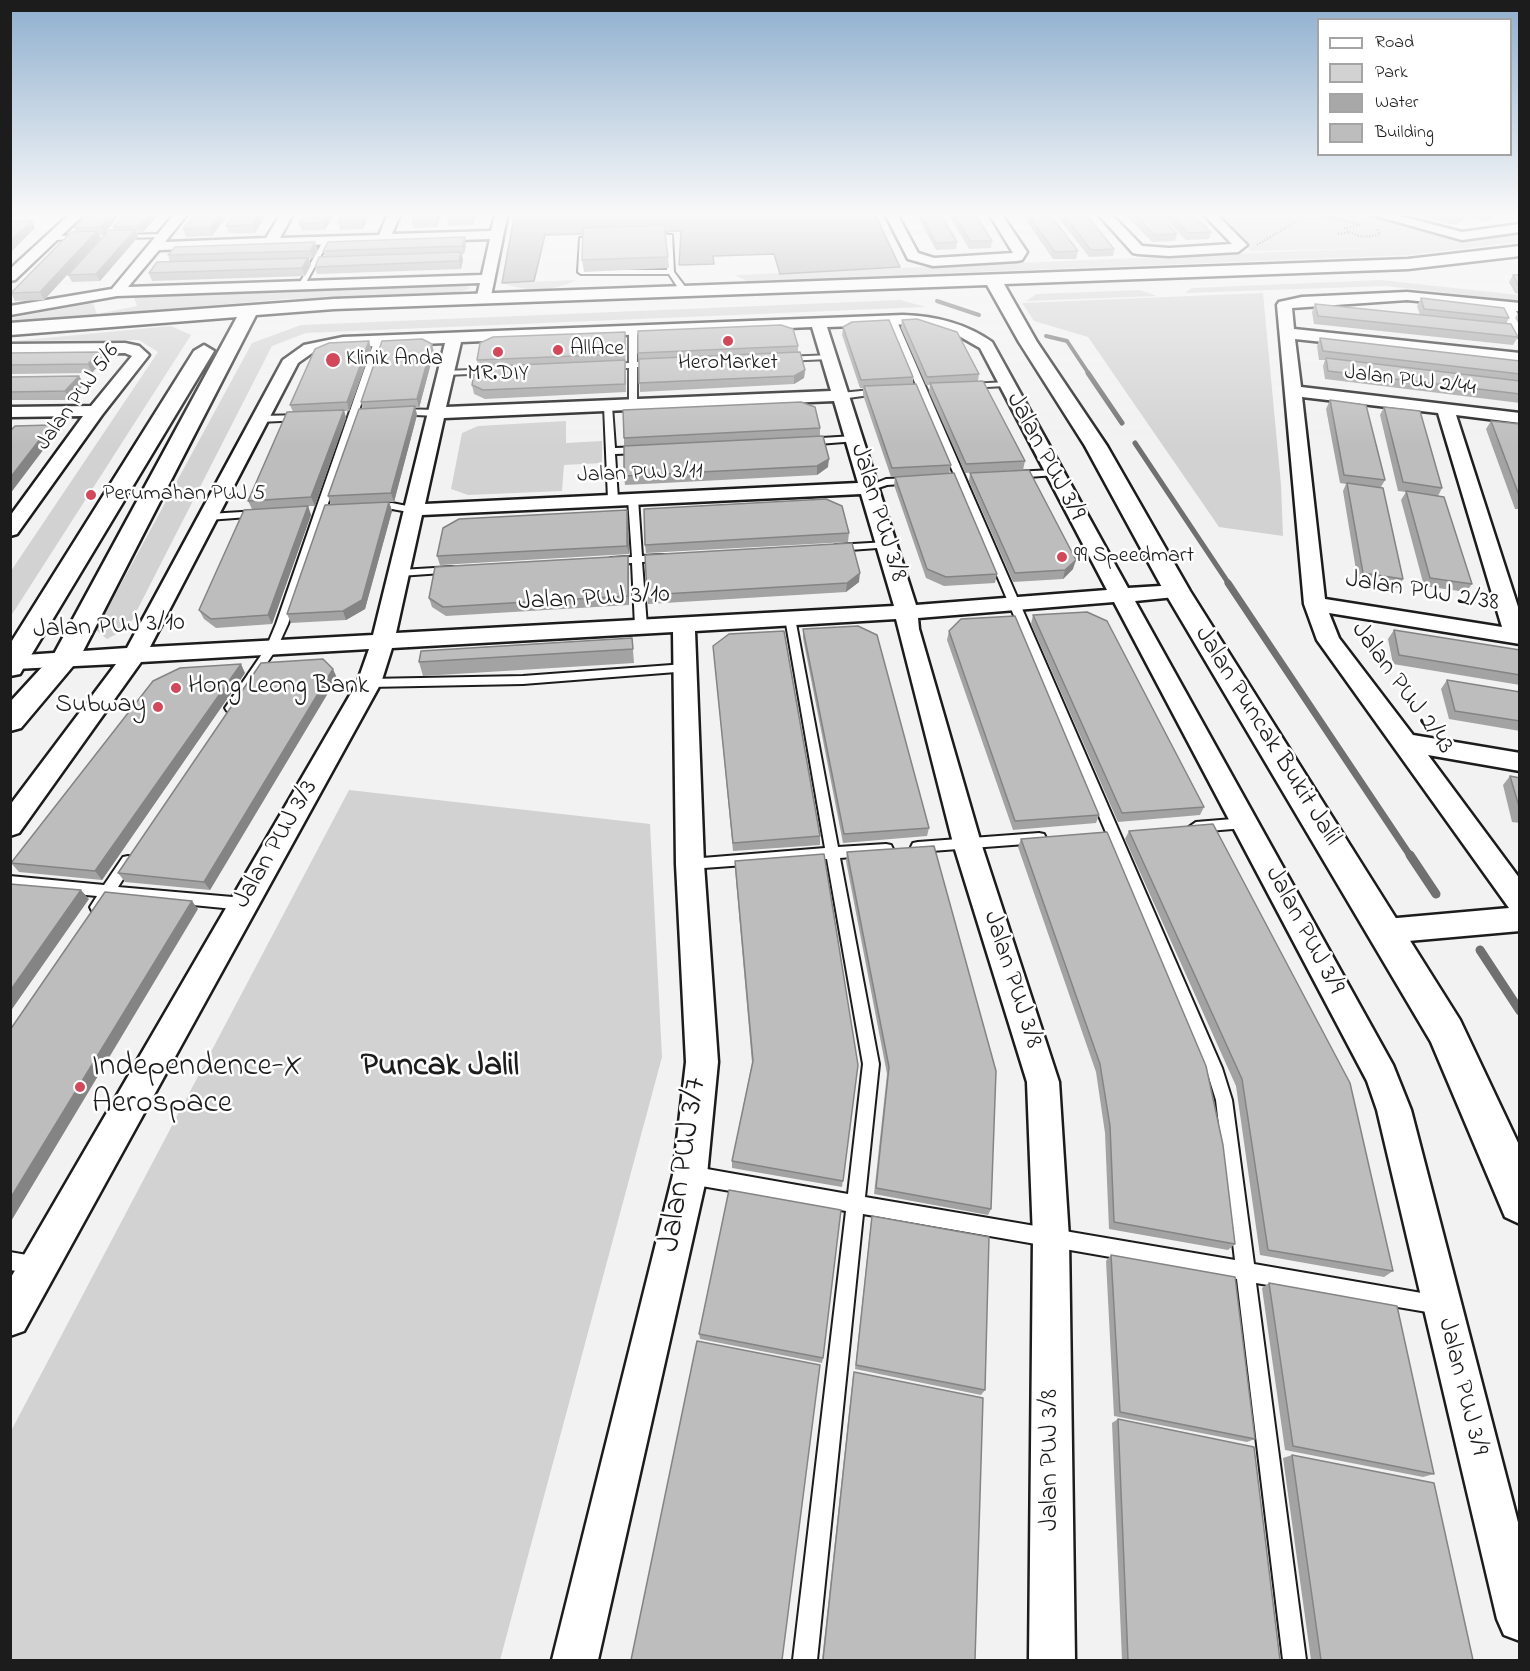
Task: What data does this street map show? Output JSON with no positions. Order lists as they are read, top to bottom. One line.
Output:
{"streets":{"main road":["Jalan Puncak Bukit Jalil"],"street":["Jalan PUJ 2/44","Jalan PUJ 5/6","Jalan PUJ 3/9","Jalan PUJ 3/11","Jalan PUJ 3/8","Jalan PUJ 2/38","Jalan PUJ 3/10","Jalan PUJ 2/43","Jalan PUJ 3/3","Jalan PUJ 3/7"]},"crossings":[["Jalan PUJ 2/44","Jalan PUJ 2/43"],["Jalan PUJ 3/9","Jalan PUJ 3/8"],["Jalan PUJ 3/9","Jalan PUJ 3/10"],["Jalan PUJ 3/9","Jalan PUJ 3/3"],["Jalan PUJ 3/11","Jalan PUJ 3/8"],["Jalan PUJ 3/11","Jalan PUJ 3/3"],["Jalan PUJ 3/8","Jalan PUJ 3/10"],["Jalan PUJ 2/38","Jalan PUJ 2/43"],["Jalan PUJ 3/10","Jalan Puncak Bukit Jalil"],["Jalan PUJ 3/10","Jalan PUJ 3/3"],["Jalan PUJ 3/10","Jalan PUJ 3/7"]],"districts":["Puncak Jalil"],"places":["HeroMarket","AllAce","MR.DIY","Klinik Anda","Perumahan PUJ 5","99 Speedmart","Hong Leong Bank","Subway","Independence-X Aerospace"],"legend":["Road","Park","Water","Building"]}
